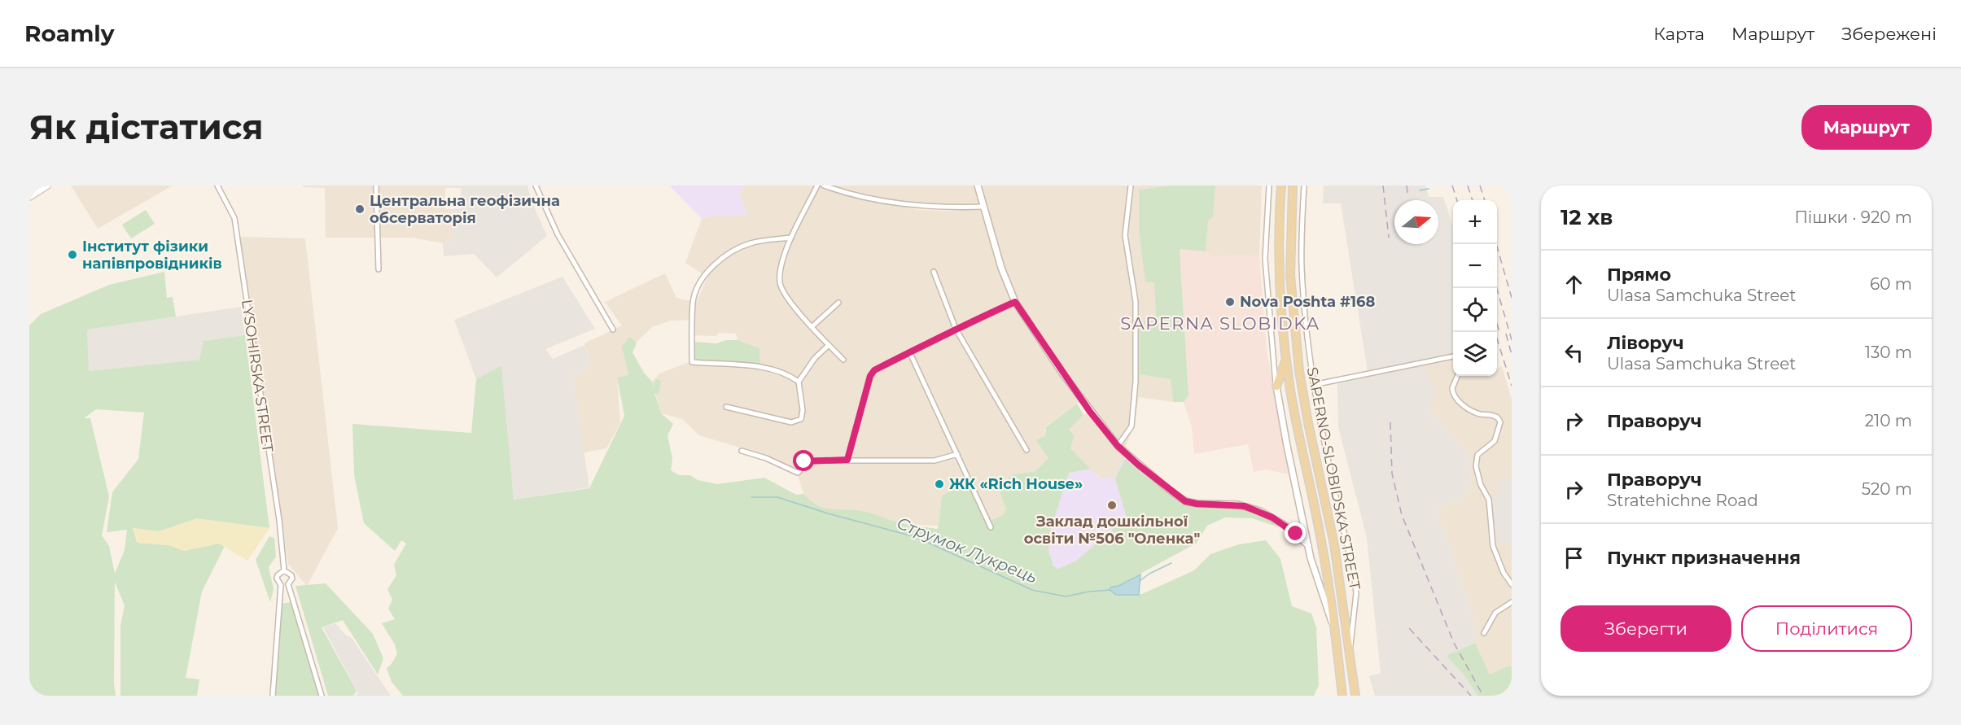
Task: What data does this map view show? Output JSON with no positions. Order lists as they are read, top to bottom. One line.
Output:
{"streets":{"main road":["SAPERNO-SLOBIDSKA STREET"],"street":["LYSOHIRSKA STREET"]},"districts":["SAPERNA SLOBIDKA"],"water":["Струмок Лукрець"],"places":["Центральна геофізична обсерваторія","Інститут фізики напівпровідників","Nova Poshta #168","ЖК «Rich House»","Заклад дошкільної освіти №506 \"Оленка\""],"north":"right","page":{"header":"Roamly","nav":["Карта","Маршрут","Збережені"],"buttons":["Маршрут",["Зберегти","Поділитися"]],"title":"Як дістатися","heading":["12 хв","Пішки · 920 m"],"map_buttons":["+","−"],"list":[["Прямо","Ulasa Samchuka Street","60 m"],["Ліворуч","Ulasa Samchuka Street","130 m"],["Праворуч","210 m"],["Праворуч","Stratehichne Road","520 m"],"Пункт призначення"]}}
